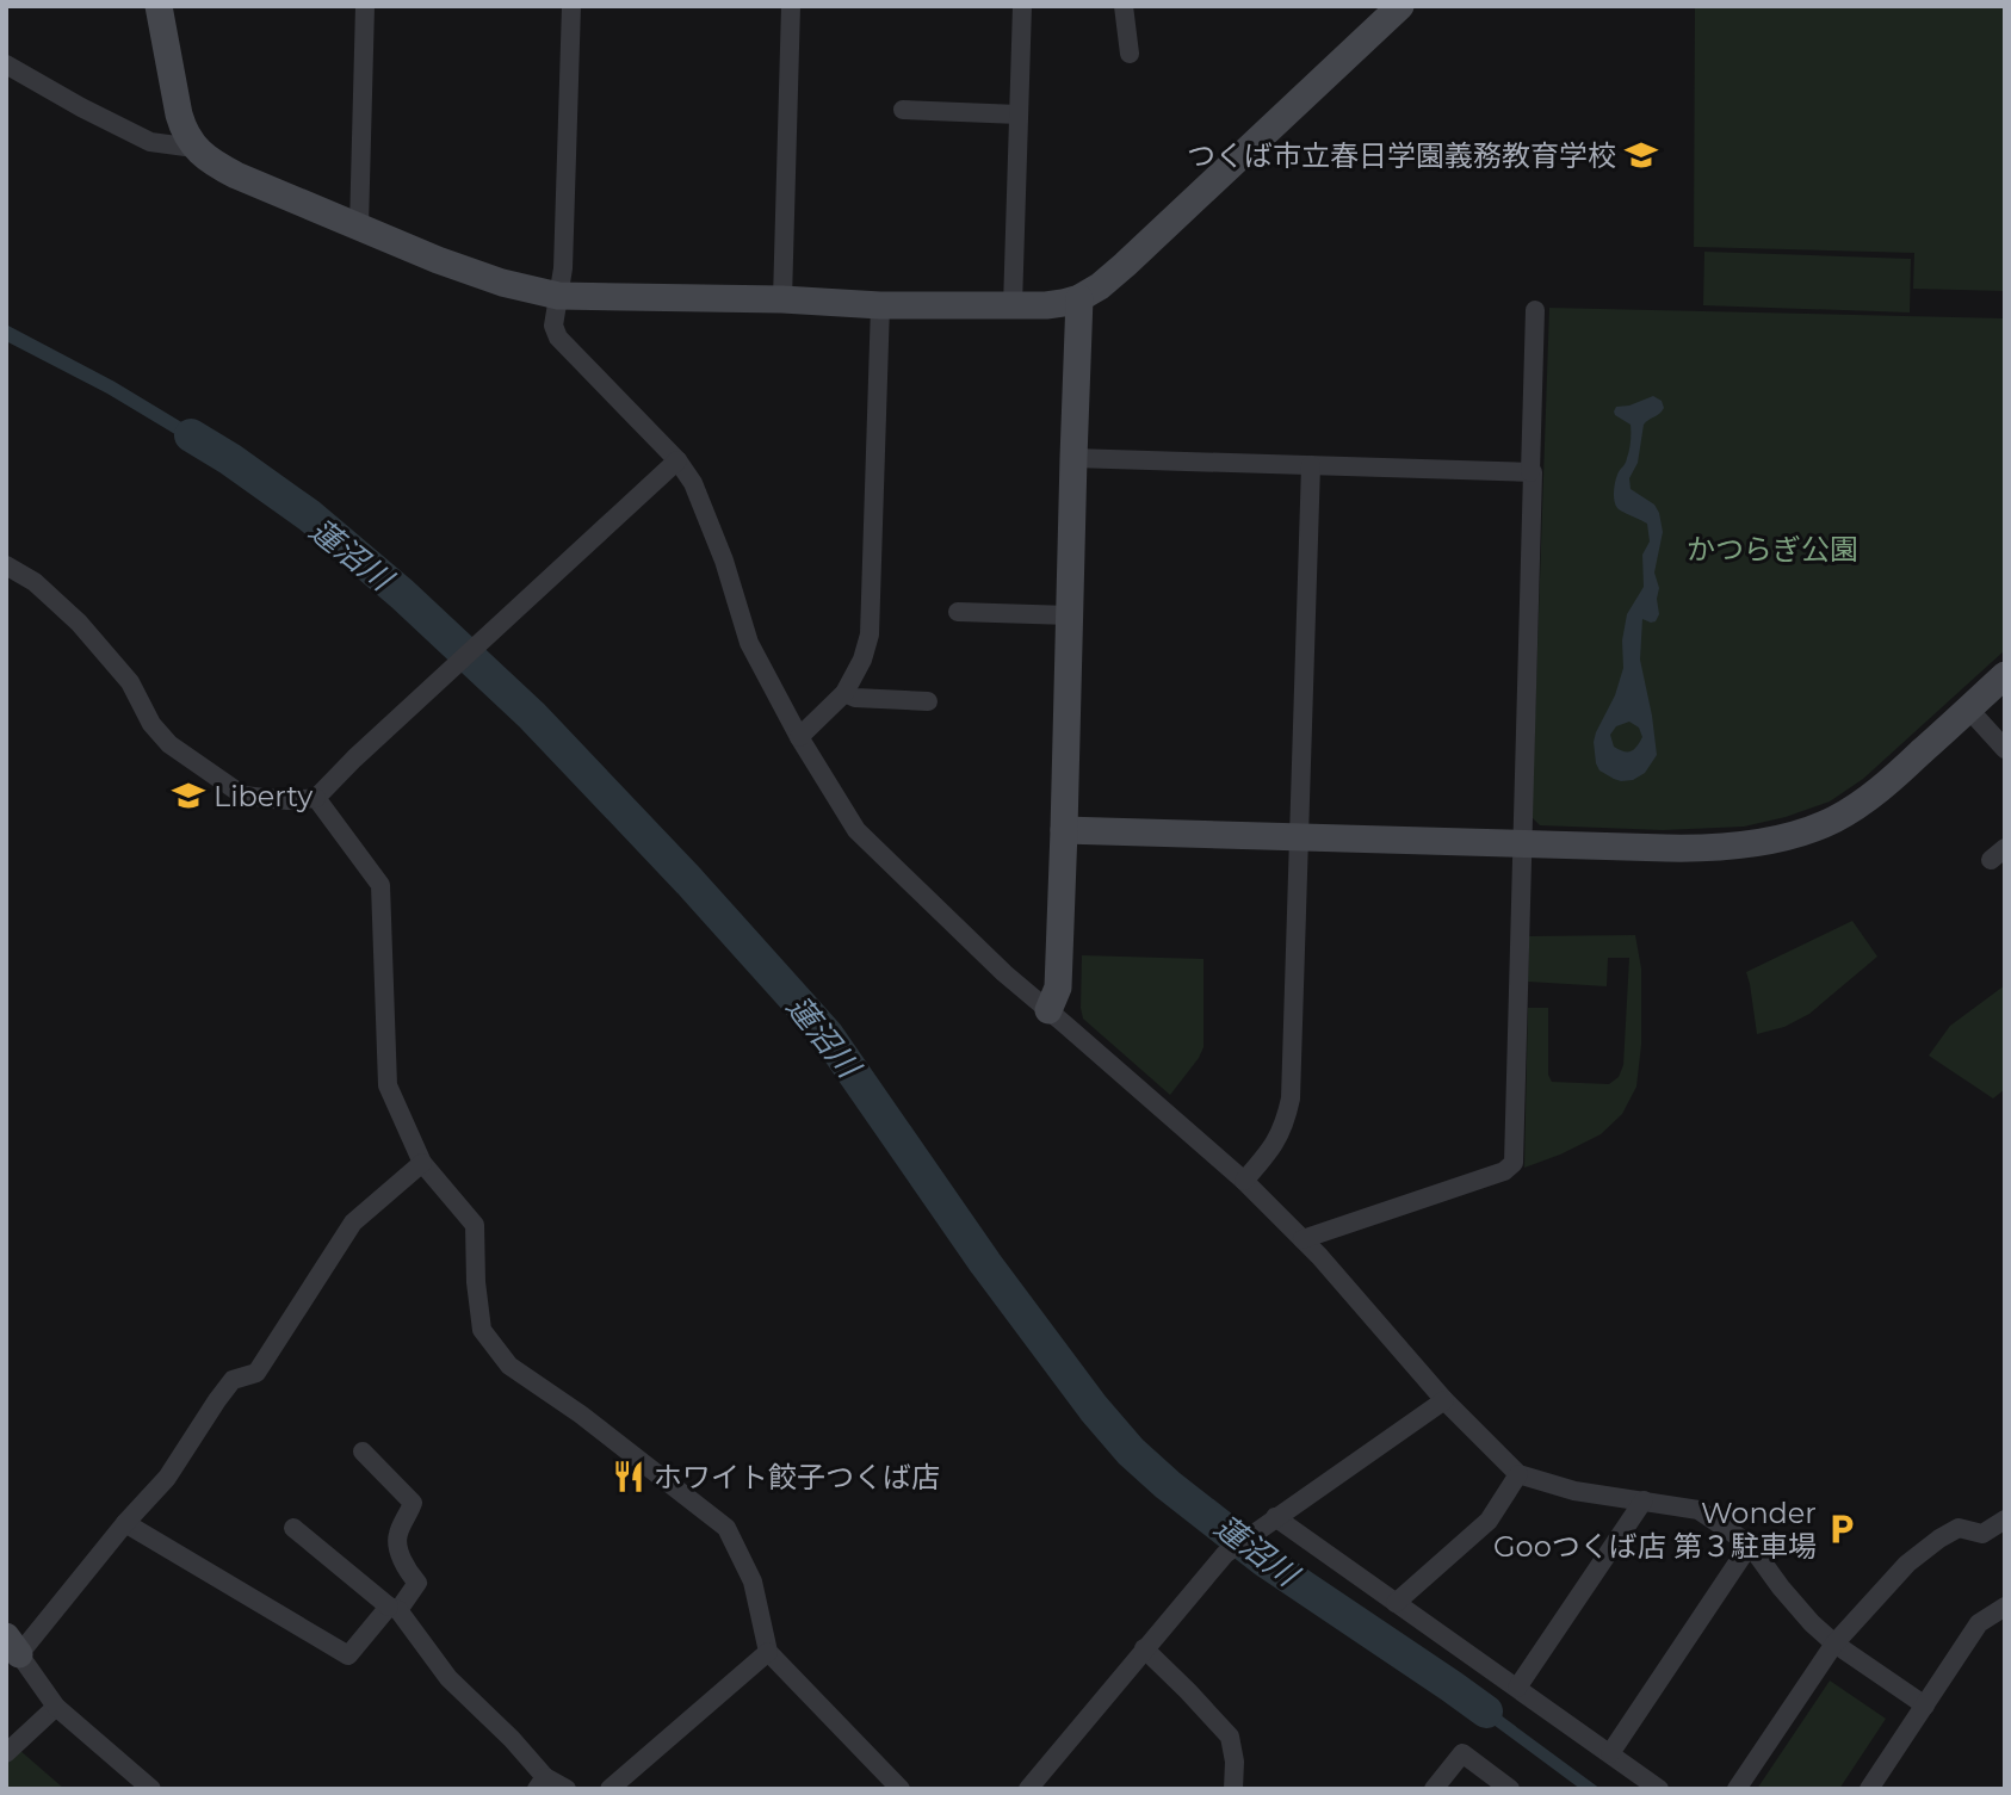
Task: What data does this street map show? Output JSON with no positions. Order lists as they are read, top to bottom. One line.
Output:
{"water":["蓮沼川"],"parks":["かつらぎ公園"],"places":{"school or university":["つくば市立春日学園義務教育学校","Liberty"],"restaurant":["ホワイト餃子つくば店"],"parking":["Wonder Gooつくば店 第３駐車場"]}}
